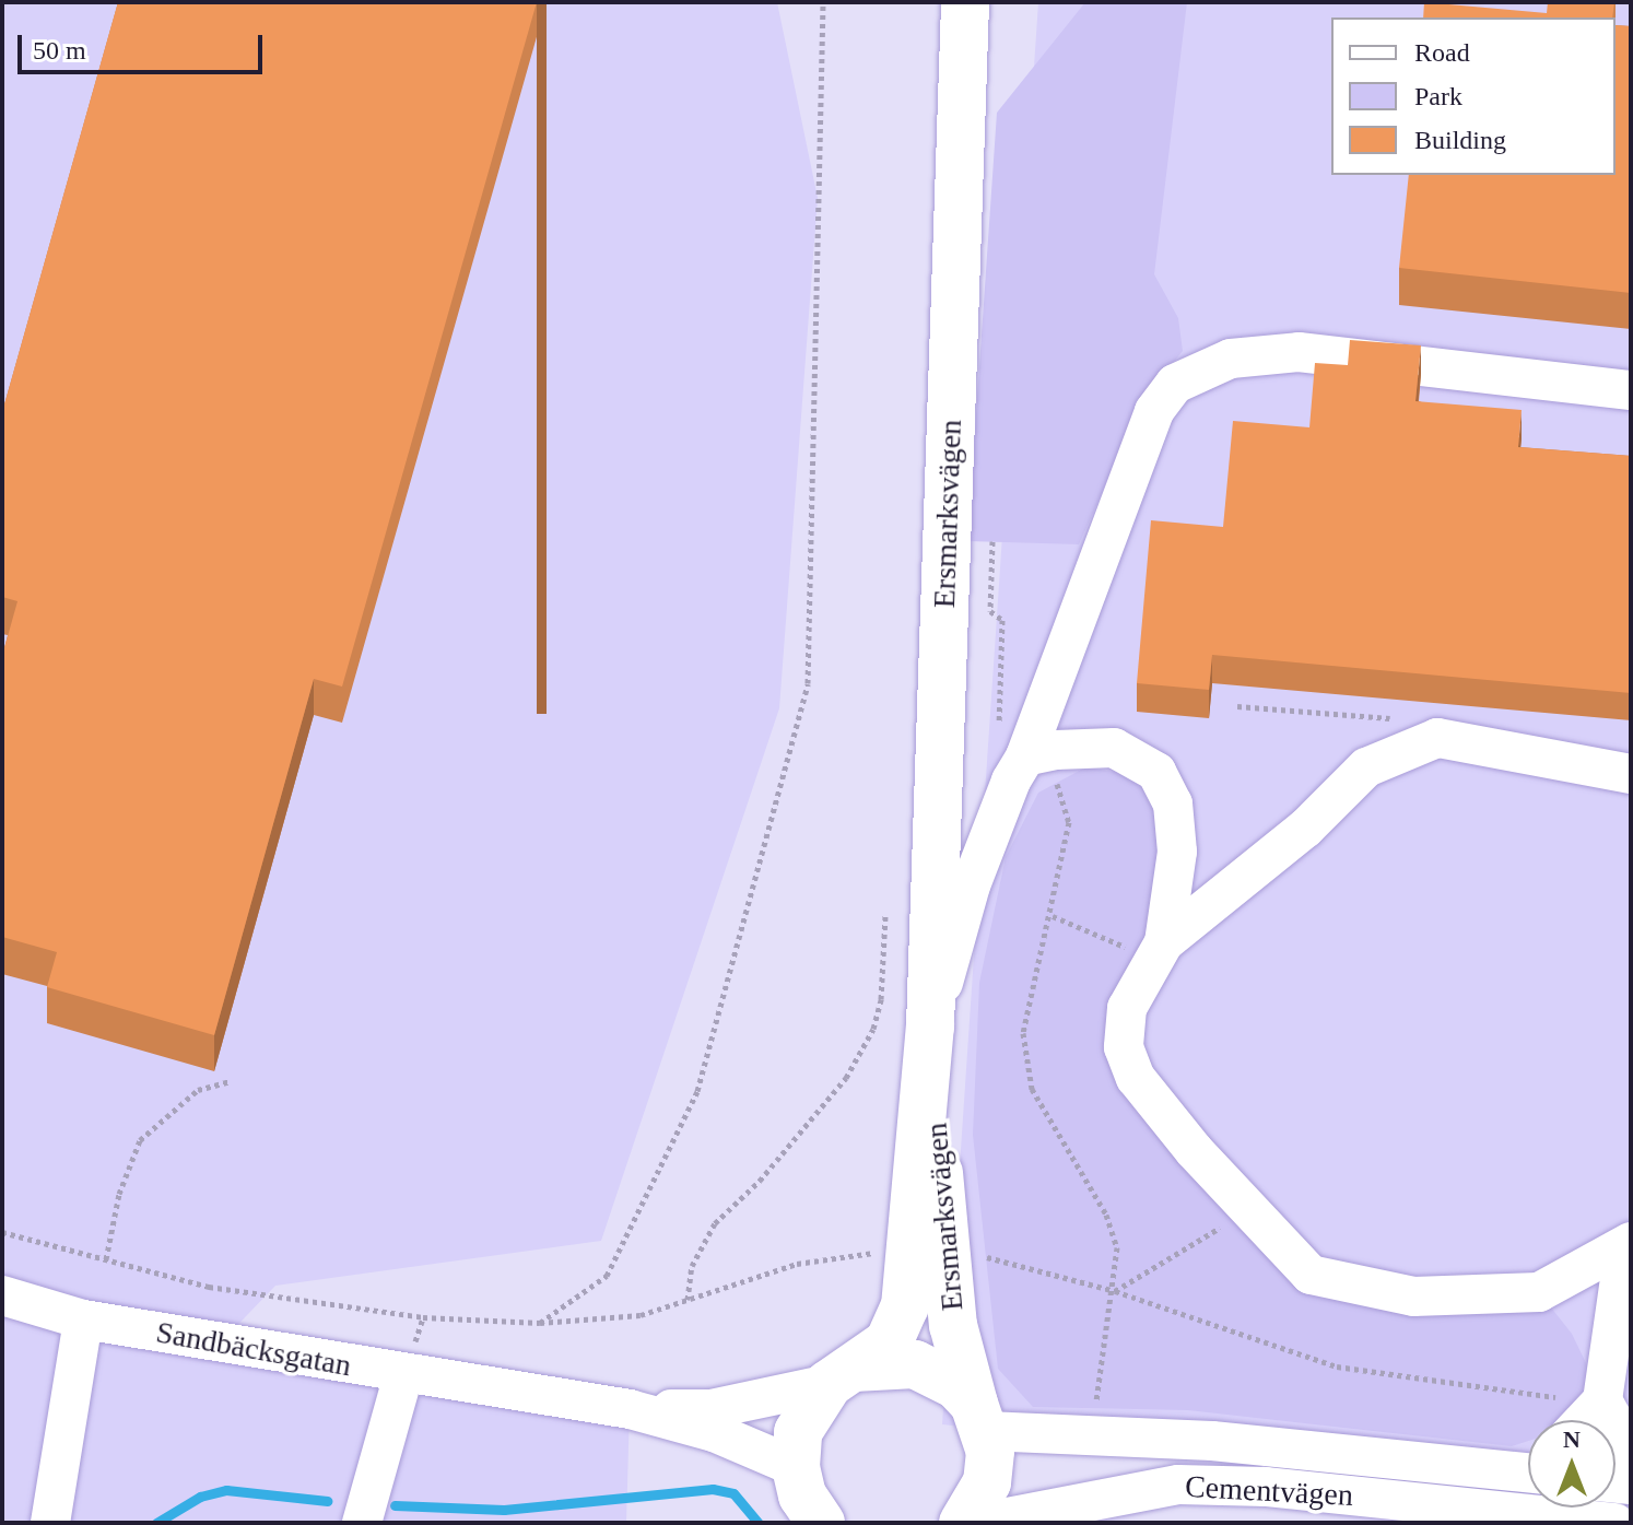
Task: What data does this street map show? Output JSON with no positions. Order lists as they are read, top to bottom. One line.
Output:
{"streets":{"main road":["Ersmarksvägen"],"street":["Sandbäcksgatan","Cementvägen"]},"crossings":[["Ersmarksvägen","Cementvägen"]],"legend":["Road","Park","Building"],"scale_bar":"50 m","north":"top"}
